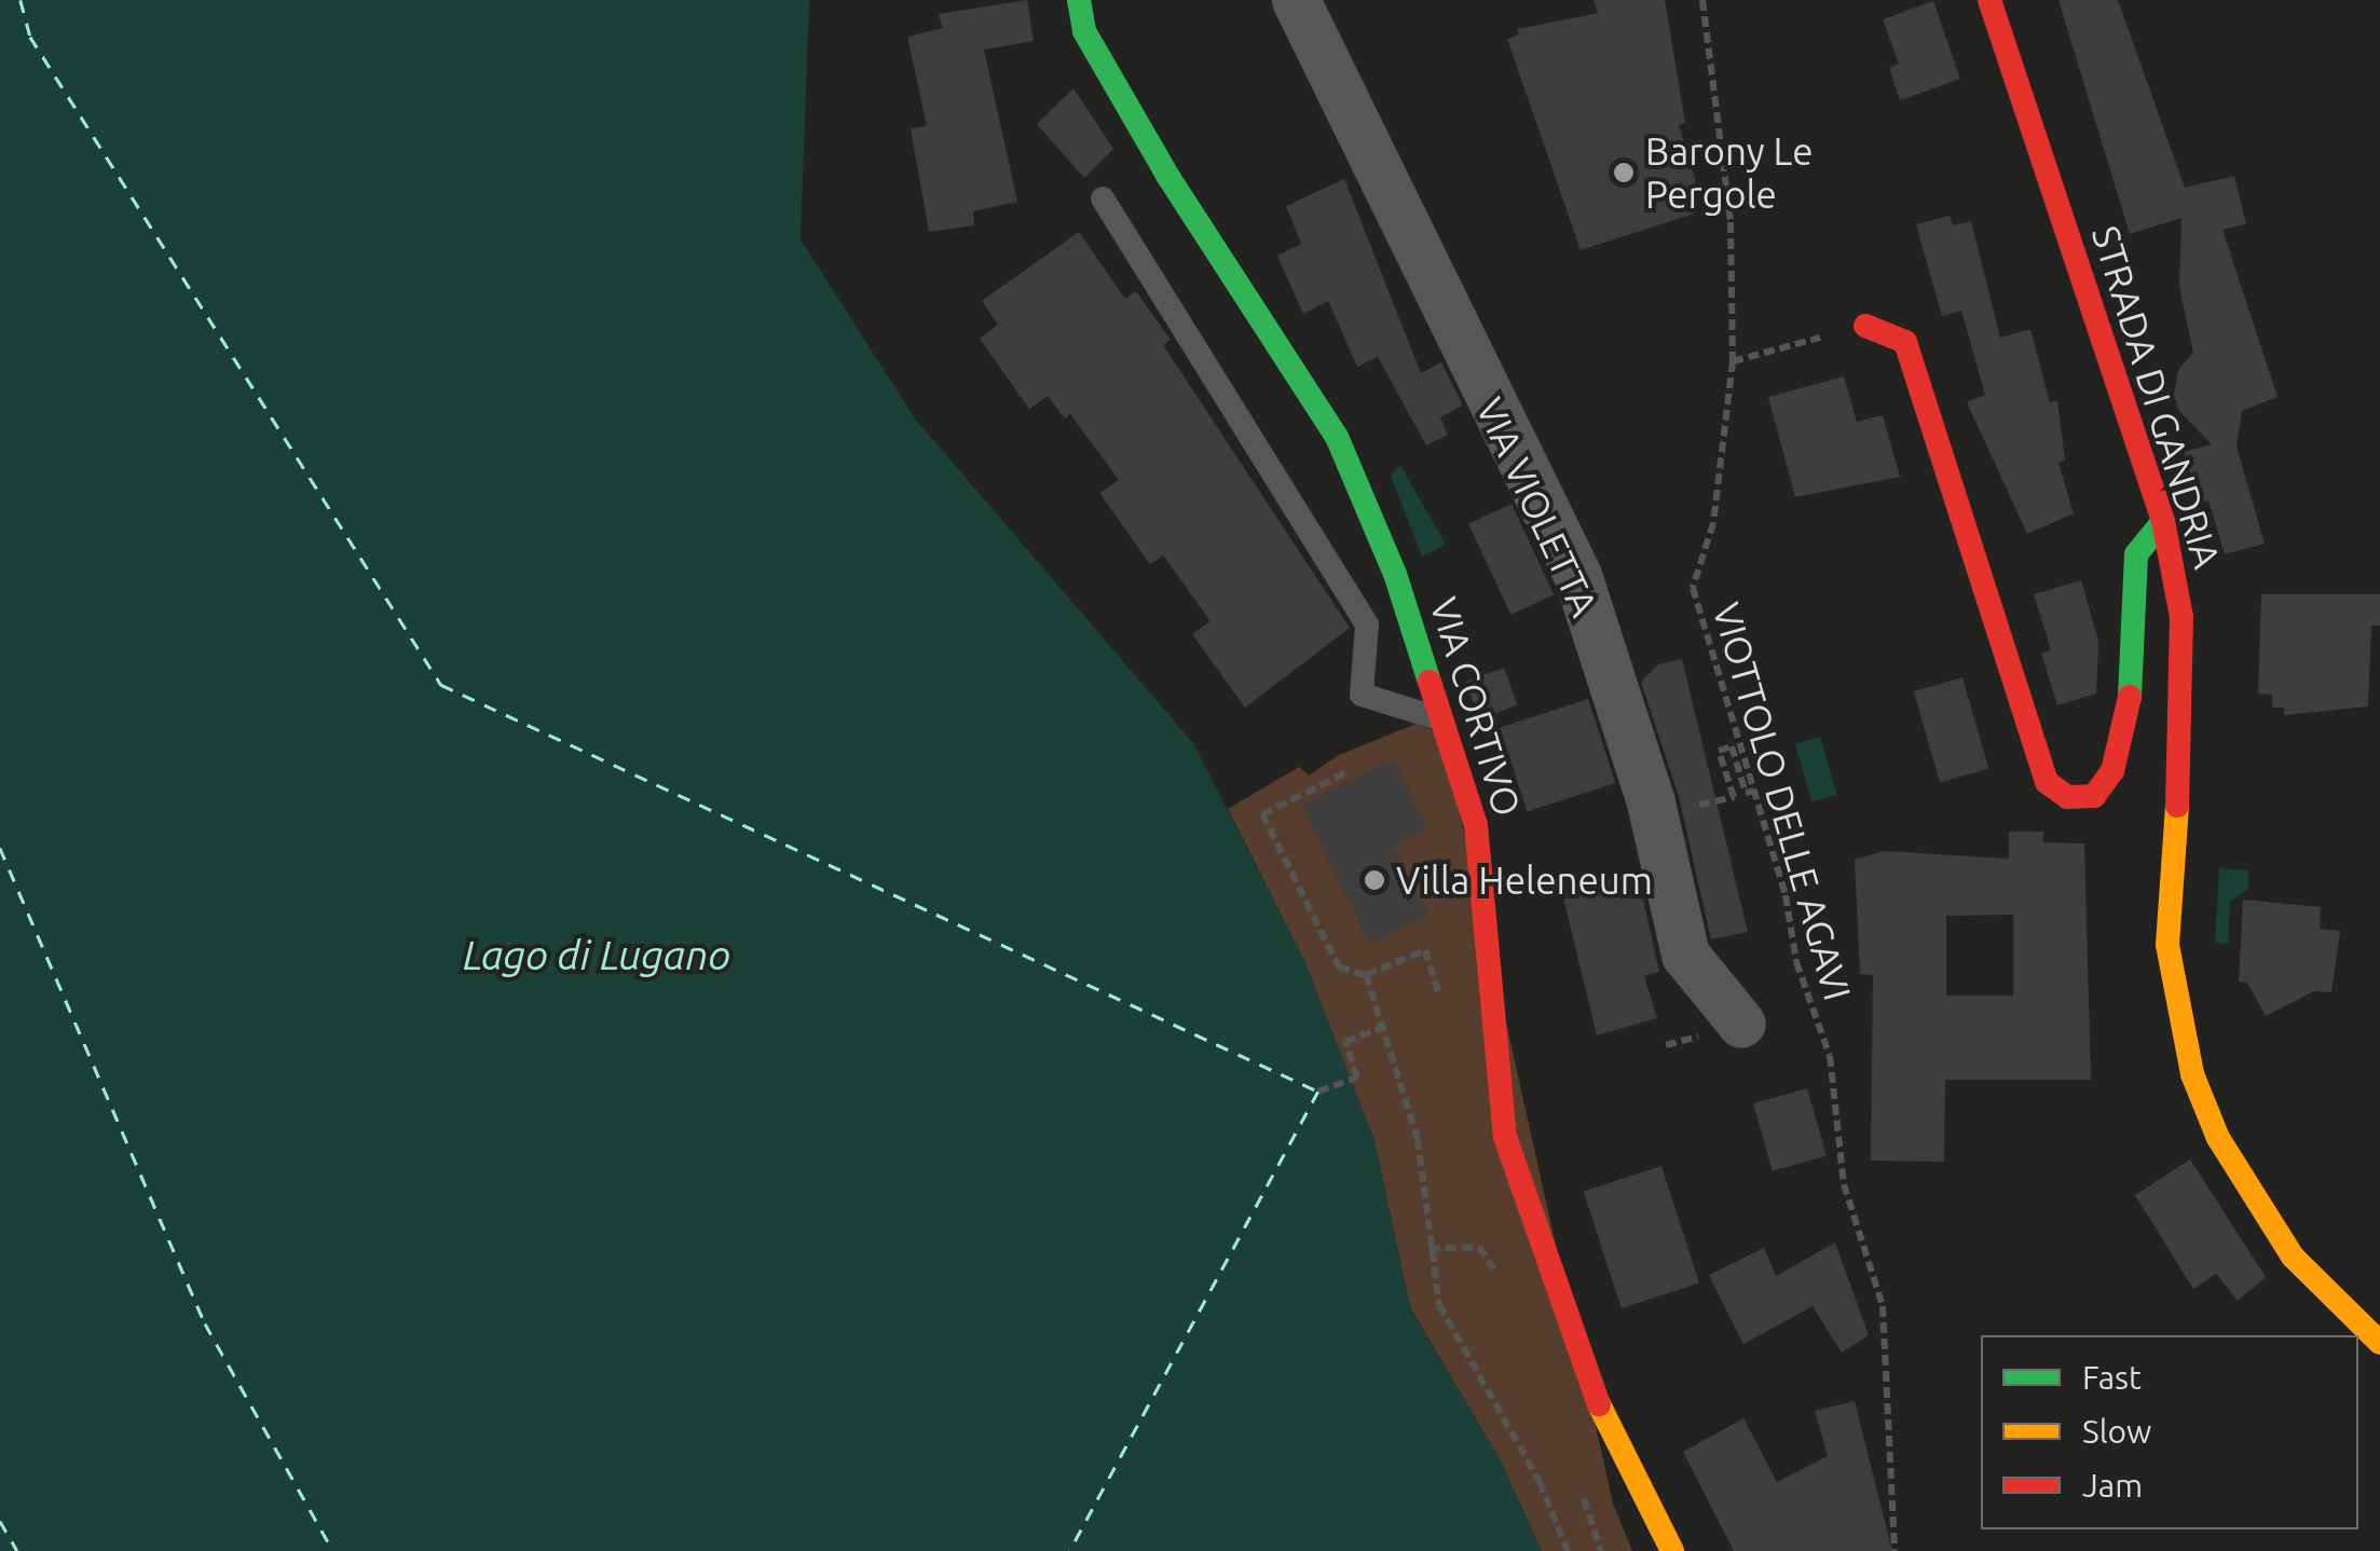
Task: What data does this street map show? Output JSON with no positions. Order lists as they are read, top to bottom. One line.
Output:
{"streets":{"street":["STRADA DI GANDRIA","VIA VIOLETTA","VIA CORTIVO"],"path":["VIOTTOLO DELLE AGAVI"]},"water":["Lago di Lugano"],"places":["Barony Le Pergole","Villa Heleneum"],"legend":["Fast","Slow","Jam"]}
